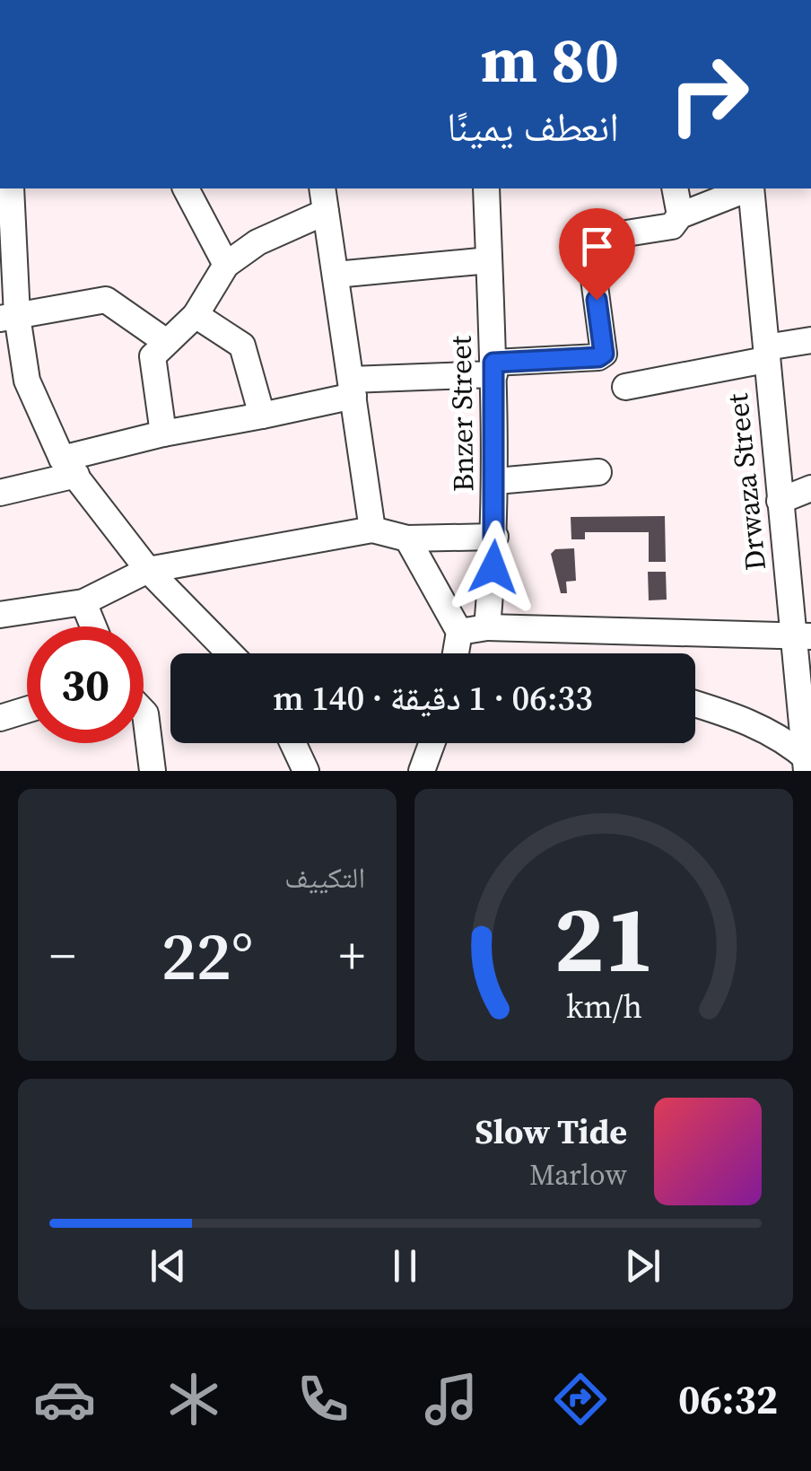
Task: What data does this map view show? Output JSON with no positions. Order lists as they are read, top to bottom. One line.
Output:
{"streets":{"street":["Bnzer Street","Drwaza Street"]},"page":{"turn":["80 m","انعطف يمينًا"],"limit":"30","trip":"06:33 · 1 دقيقة · 140 m","tile":"التكييف","heat":["−","22°","+"],"song":["Slow Tide","Marlow"],"tabs":"06:32","gauge":["21","km/h"]}}
